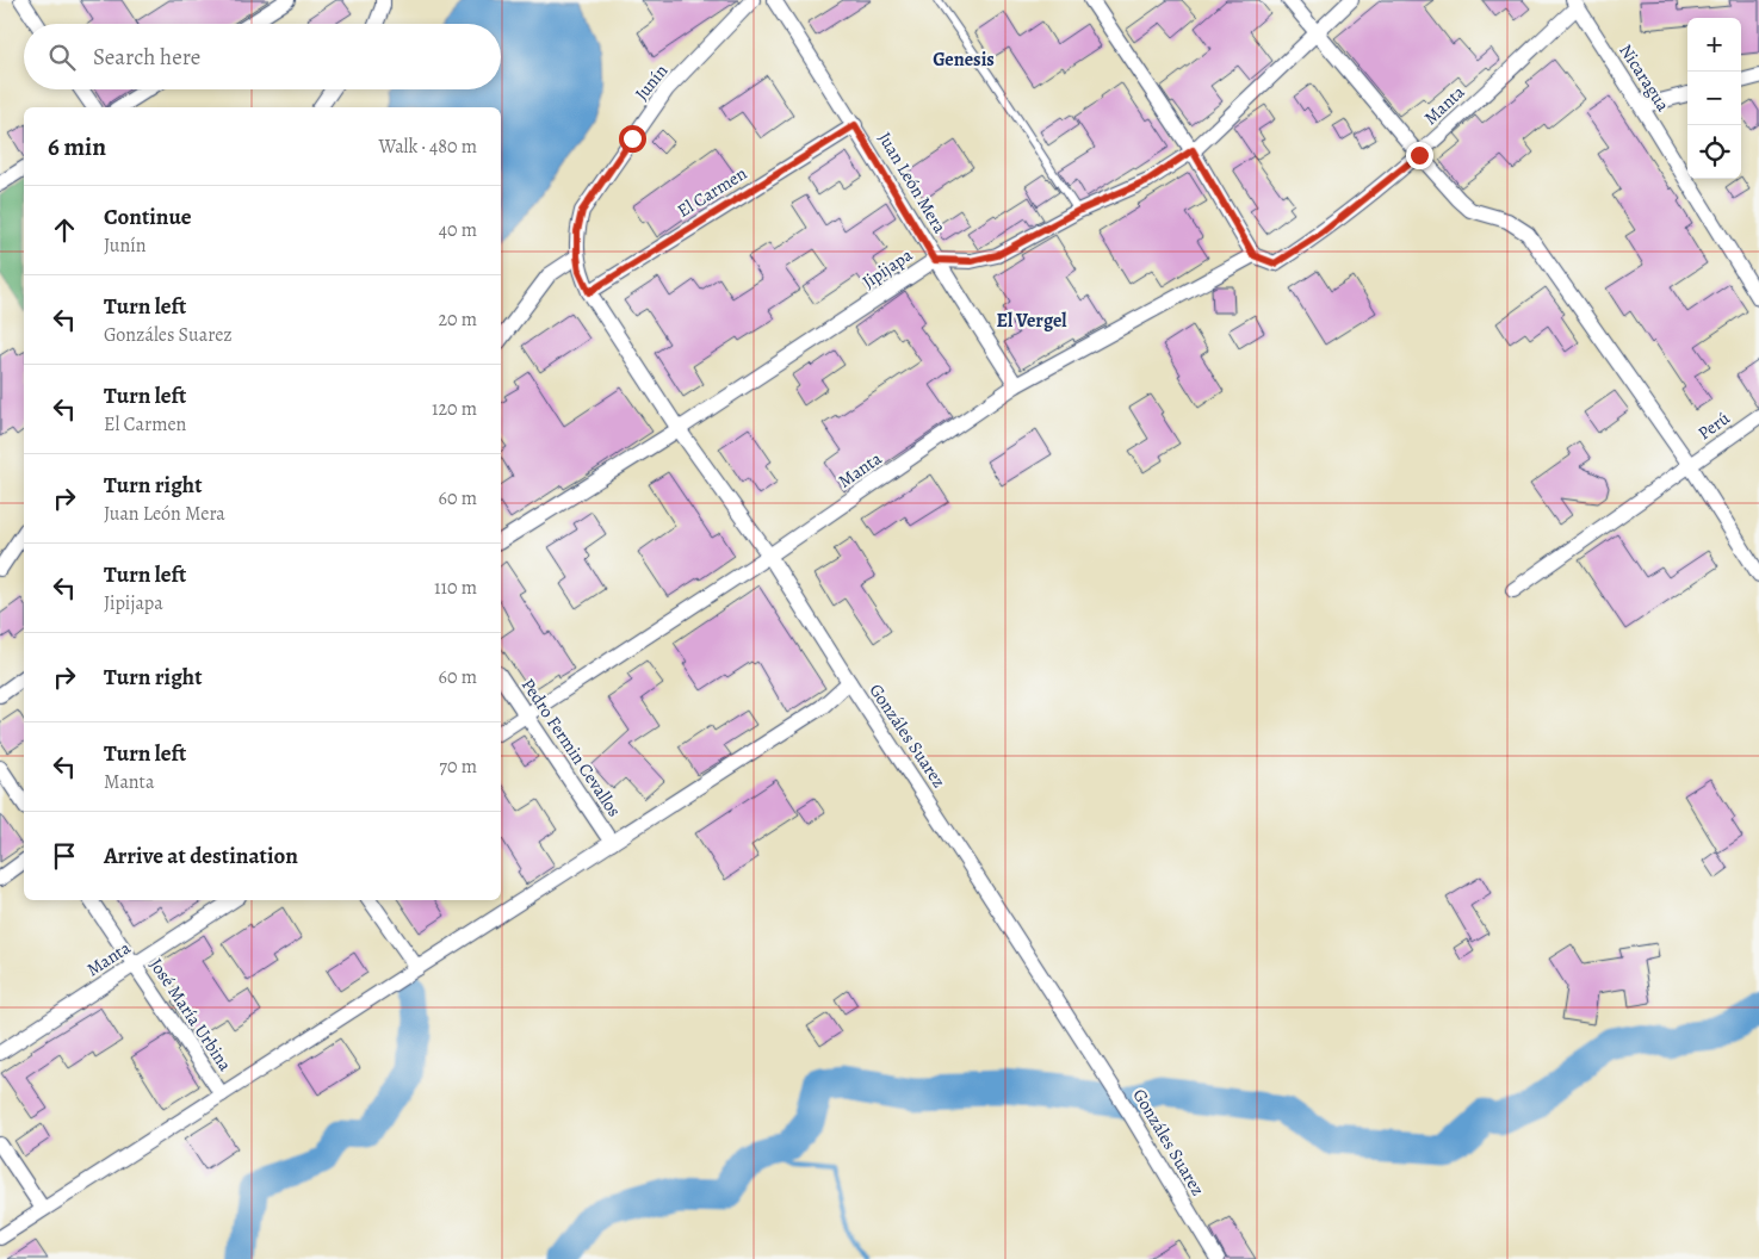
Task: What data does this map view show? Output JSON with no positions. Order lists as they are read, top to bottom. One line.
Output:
{"streets":{"street":["Nicaragua","Junín","Manta","Juan León Mera","El Carmen","Jipijapa","Perú","Gonzáles Suarez","Pedro Fermin Cevallos","José María Urbina"]},"crossings":[["Nicaragua","Manta"],["Junín","Gonzáles Suarez"],["Manta","Juan León Mera"],["Manta","Gonzáles Suarez"],["Manta","Pedro Fermin Cevallos"],["Manta","José María Urbina"],["Juan León Mera","El Carmen"],["Juan León Mera","Jipijapa"],["El Carmen","Gonzáles Suarez"],["Jipijapa","Gonzáles Suarez"]],"districts":["Genesis","El Vergel"],"page":{"map_buttons":["+","−"],"search":"Search here","heading":["6 min","Walk · 480 m"],"list":[["Continue","Junín","40 m"],["Turn left","Gonzáles Suarez","20 m"],["Turn left","El Carmen","120 m"],["Turn right","Juan León Mera","60 m"],["Turn left","Jipijapa","110 m"],["Turn right","60 m"],["Turn left","Manta","70 m"],"Arrive at destination"]}}
